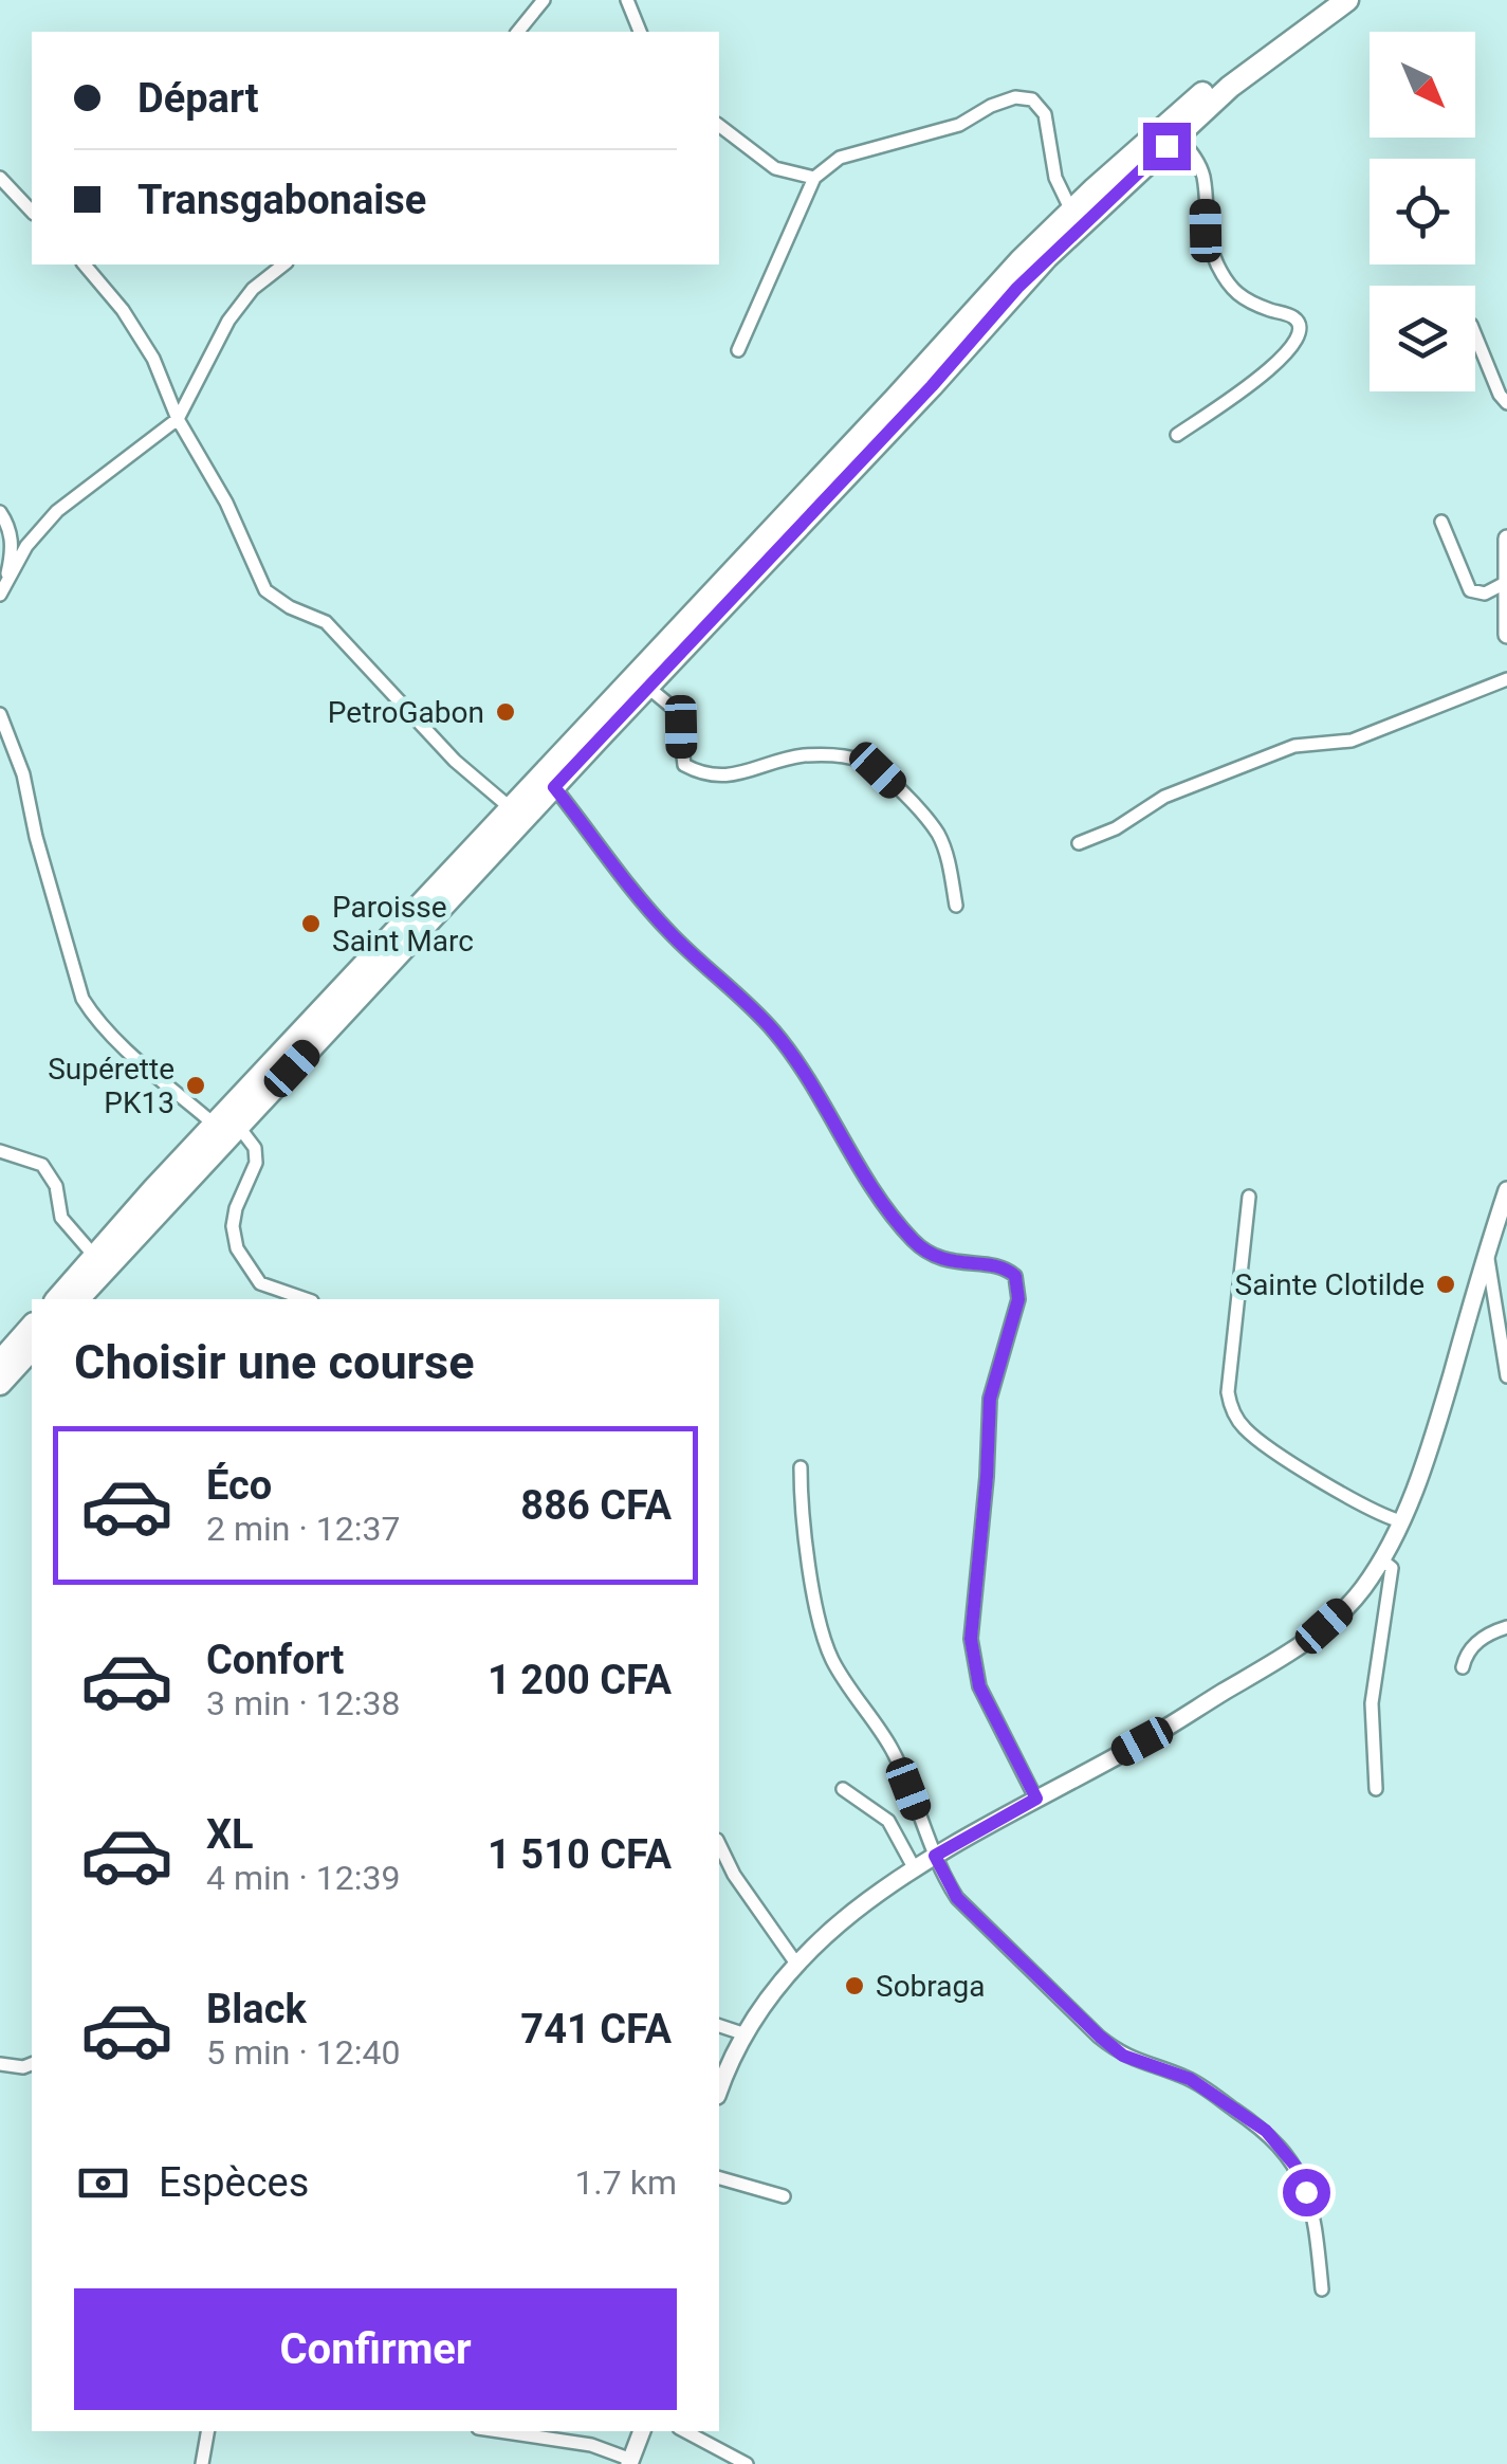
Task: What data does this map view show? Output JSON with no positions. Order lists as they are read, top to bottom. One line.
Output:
{"places":["PetroGabon","Paroisse Saint Marc","Supérette PK13","Sainte Clotilde","Sobraga"],"north":"bottom right","page":{"banner":["Départ","Transgabonaise"],"heading":"Choisir une course","list":[{"name":"Éco","note":"2 min · 12:37","value":"886 CFA"},{"name":"Confort","note":"3 min · 12:38","value":"1 200 CFA"},{"name":"XL","note":"4 min · 12:39","value":"1 510 CFA"},{"name":"Black","note":"5 min · 12:40","value":"741 CFA"}],"pay":["Espèces","1.7 km"],"buttons":"Confirmer"}}
